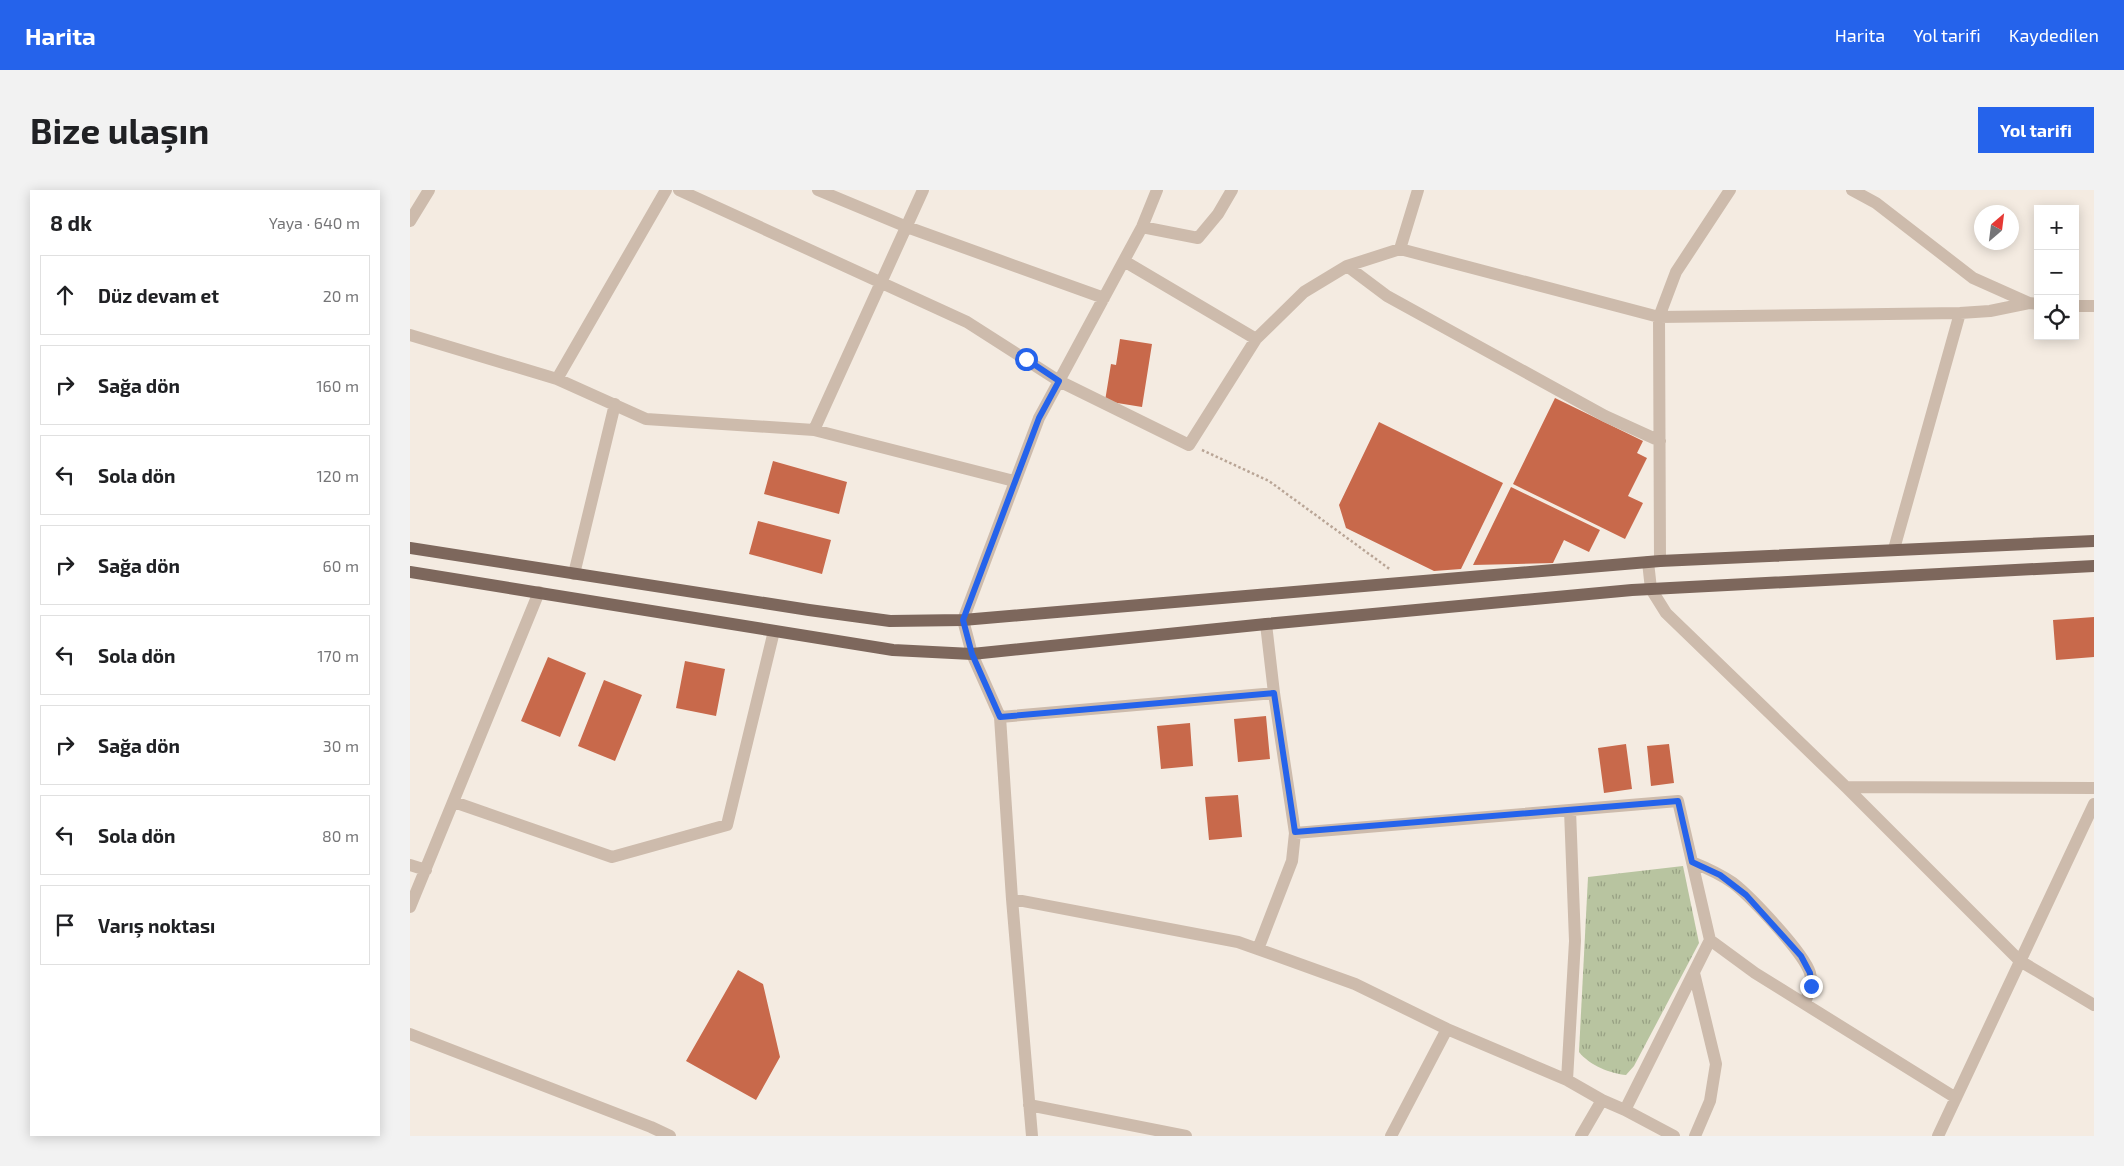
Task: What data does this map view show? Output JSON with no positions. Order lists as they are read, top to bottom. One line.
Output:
{"north":"top right","page":{"header":"Harita","nav":["Harita","Yol tarifi","Kaydedilen"],"buttons":"Yol tarifi","title":"Bize ulaşın","heading":["8 dk","Yaya · 640 m"],"map_buttons":["+","−"],"list":[["Düz devam et","20 m"],["Sağa dön","160 m"],["Sola dön","120 m"],["Sağa dön","60 m"],["Sola dön","170 m"],["Sağa dön","30 m"],["Sola dön","80 m"],"Varış noktası"]}}
